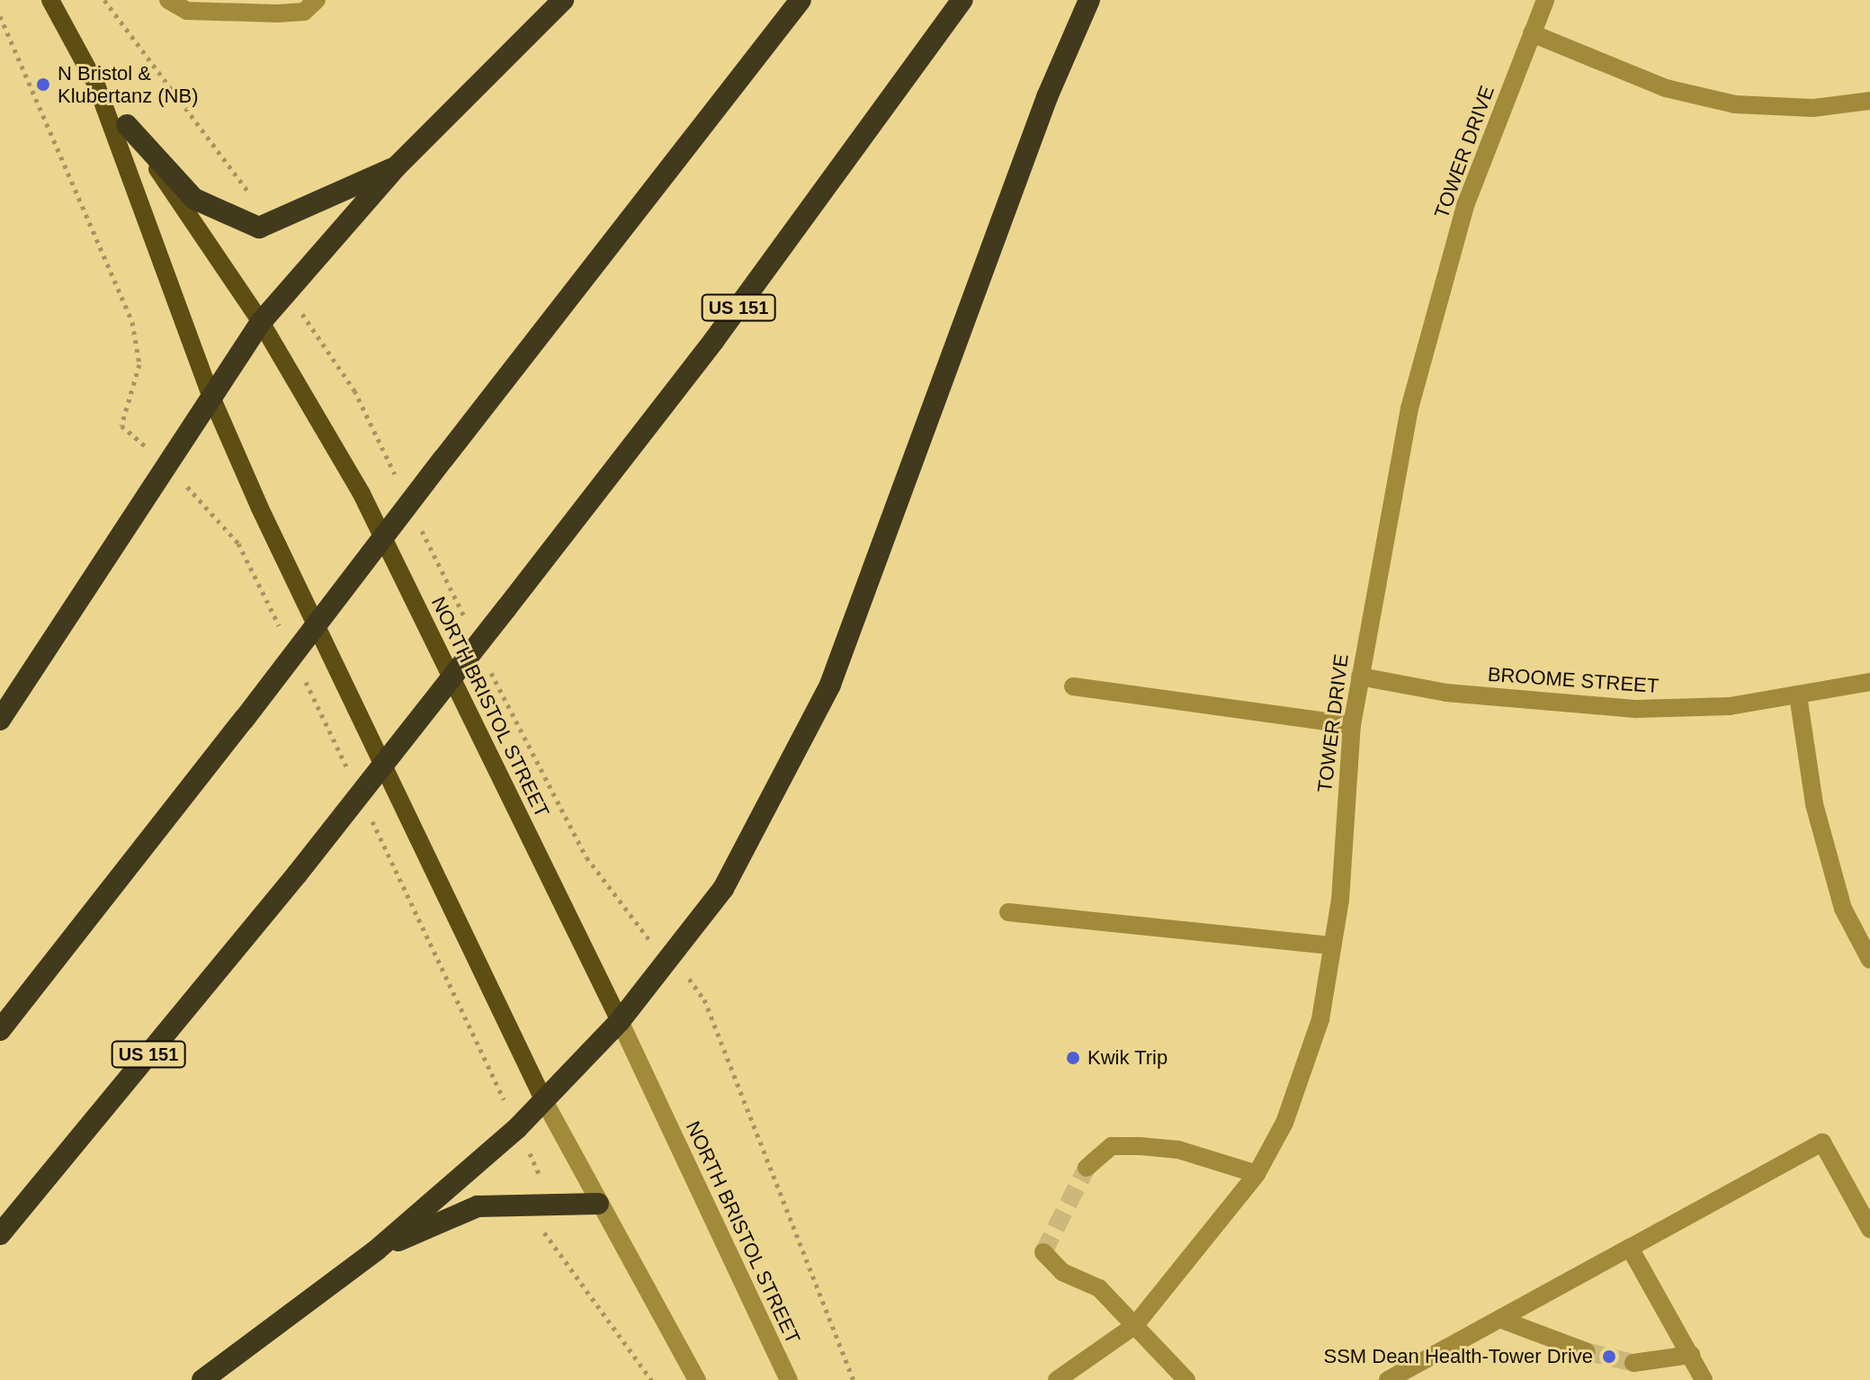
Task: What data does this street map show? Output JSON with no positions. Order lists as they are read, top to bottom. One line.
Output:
{"streets":{"highway":["US 151"],"main road":["NORTH BRISTOL STREET"],"street":["TOWER DRIVE","BROOME STREET"]},"crossings":[["TOWER DRIVE","BROOME STREET"]],"places":["N Bristol & Klubertanz (NB)","Kwik Trip","SSM Dean Health-Tower Drive"]}
